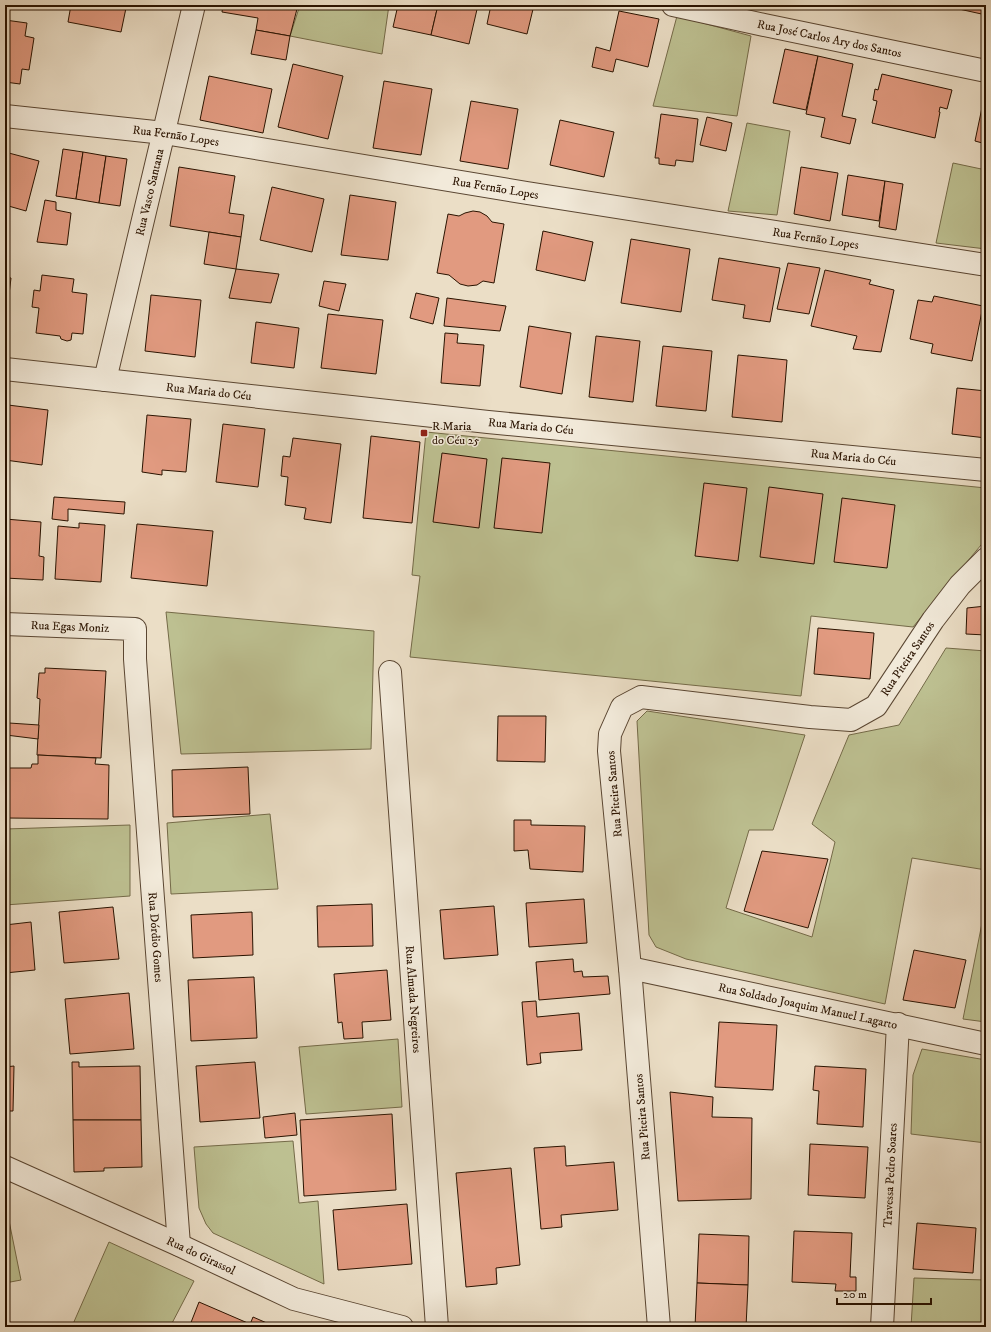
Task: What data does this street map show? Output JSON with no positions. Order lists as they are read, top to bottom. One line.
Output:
{"streets":{"street":["Rua José Carlos Ary dos Santos","Rua Fernão Lopes","Rua Vasco Santana","Rua Maria do Céu","Rua Egas Moniz","Rua Piteira Santos","Rua Dórdio Gomes","Rua Almada Negreiros","Rua Soldado Joaquim Manuel Lagarto","Travessa Pedro Soares","Rua do Girassol"]},"crossings":[["Rua Fernão Lopes","Rua Vasco Santana"],["Rua Vasco Santana","Rua Maria do Céu"],["Rua Egas Moniz","Rua Dórdio Gomes"],["Rua Piteira Santos","Rua Soldado Joaquim Manuel Lagarto"],["Rua Dórdio Gomes","Rua do Girassol"],["Rua Soldado Joaquim Manuel Lagarto","Travessa Pedro Soares"]],"places":{"transit":["R Maria do Céu 25"]},"scale_bar":"20 m"}
